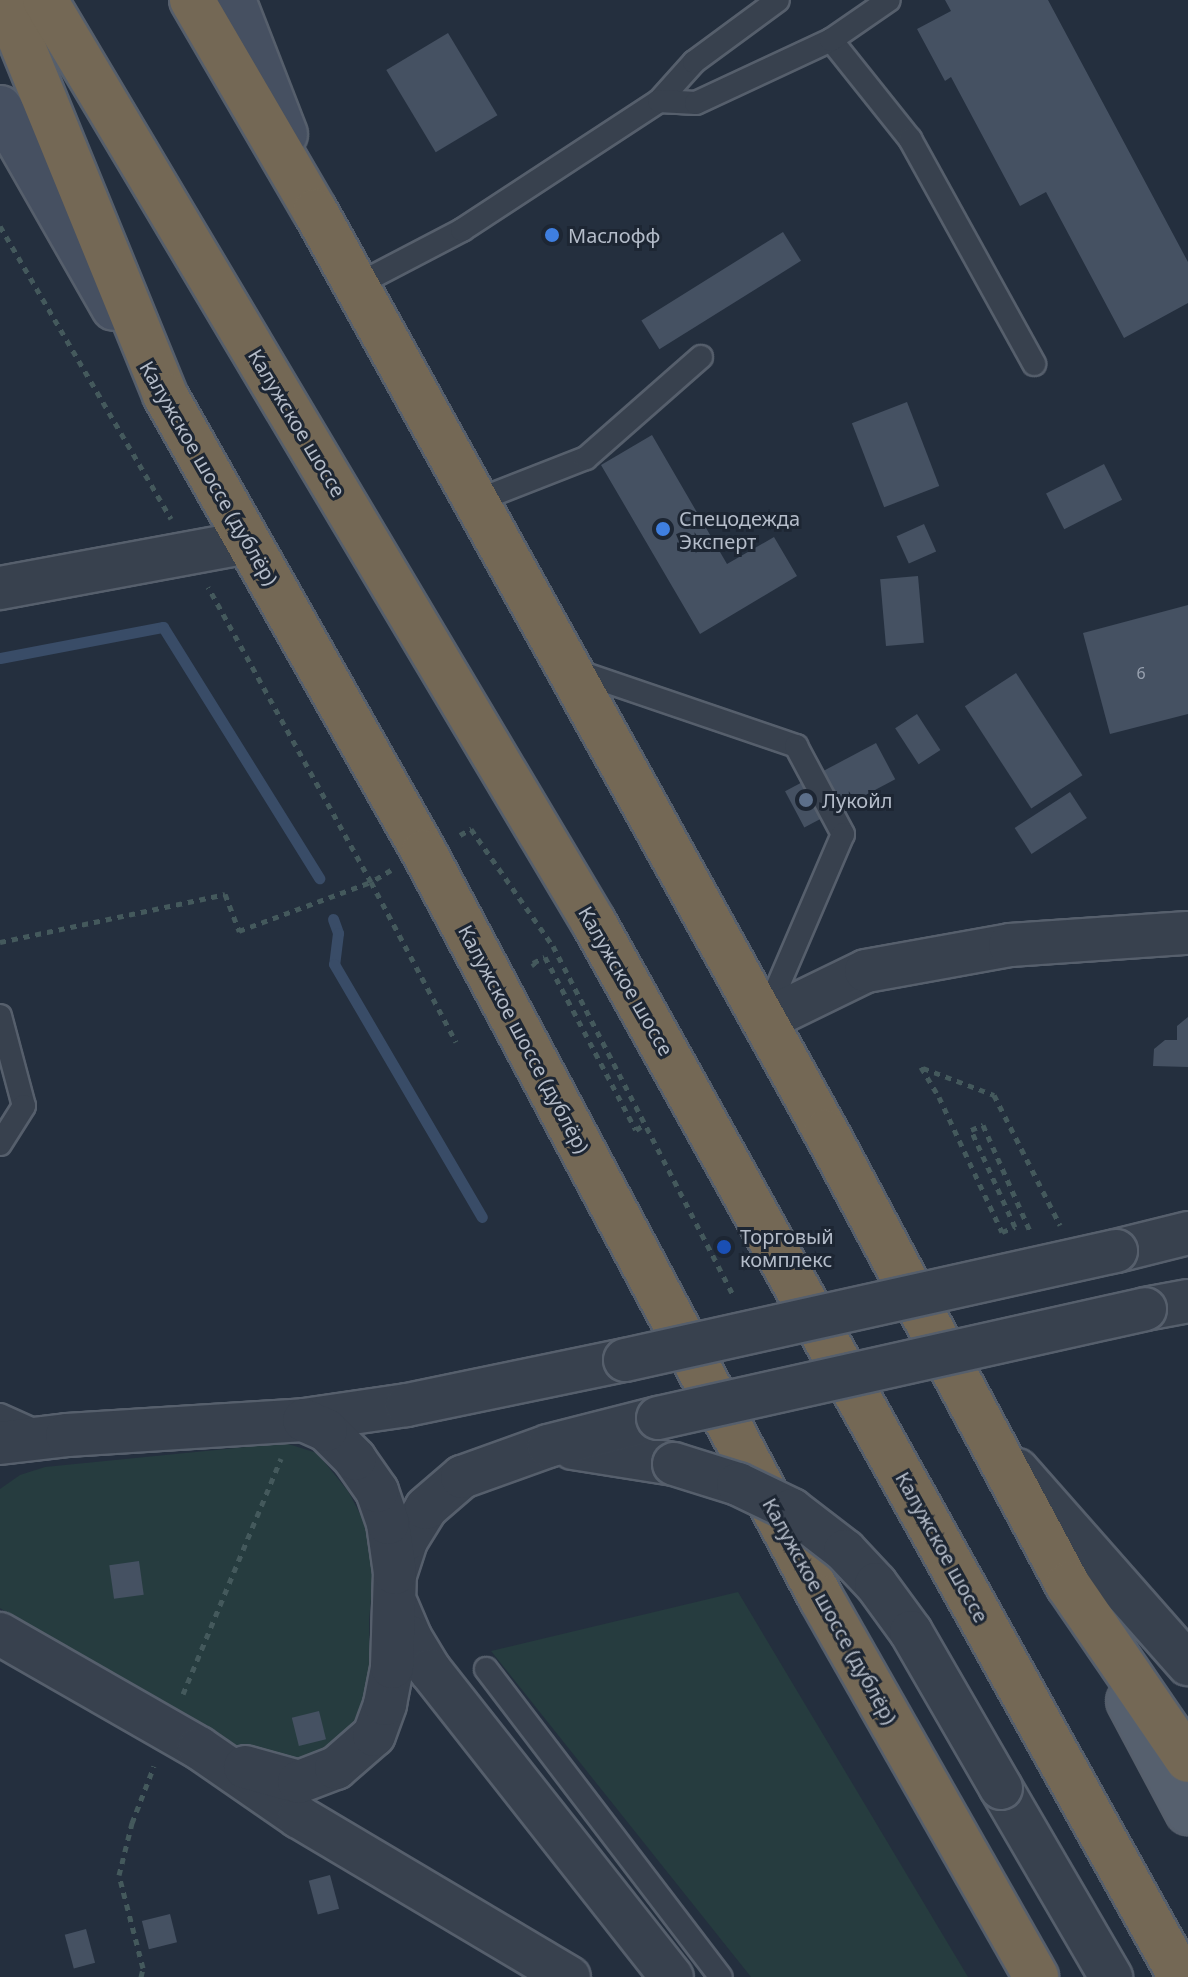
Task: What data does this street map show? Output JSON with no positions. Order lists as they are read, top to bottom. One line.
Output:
{"streets":{"highway":["Калужское шоссе","Калужское шоссе (дублёр)"]},"places":["Маслофф","Спецодежда Эксперт","Лукойл","Торговый комплекс"],"house_numbers":["6"]}
